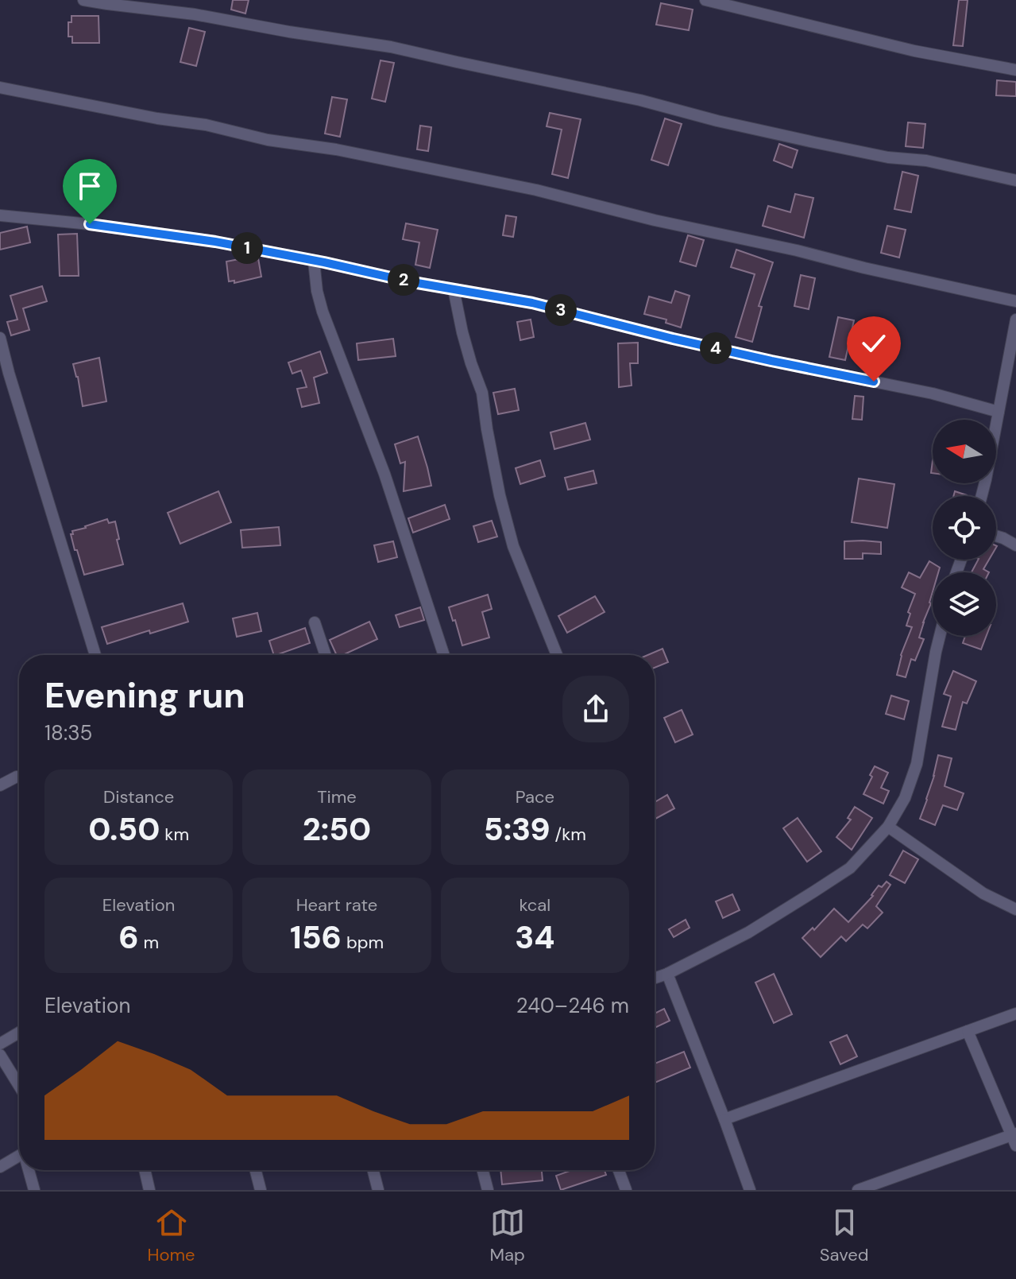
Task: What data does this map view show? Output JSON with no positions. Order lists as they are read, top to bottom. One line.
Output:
{"north":"left","page":{"pins":["1","2","3","4"],"heading":["Evening run","18:35"],"stats":[["Distance","0.50 km"],["Time","2:50"],["Pace","5:39 /km"],["Elevation","6 m"],["Heart rate","156 bpm"],["kcal","34"]],"chart":["Elevation","240–246 m"],"tabs":["Home","Map","Saved"]}}
